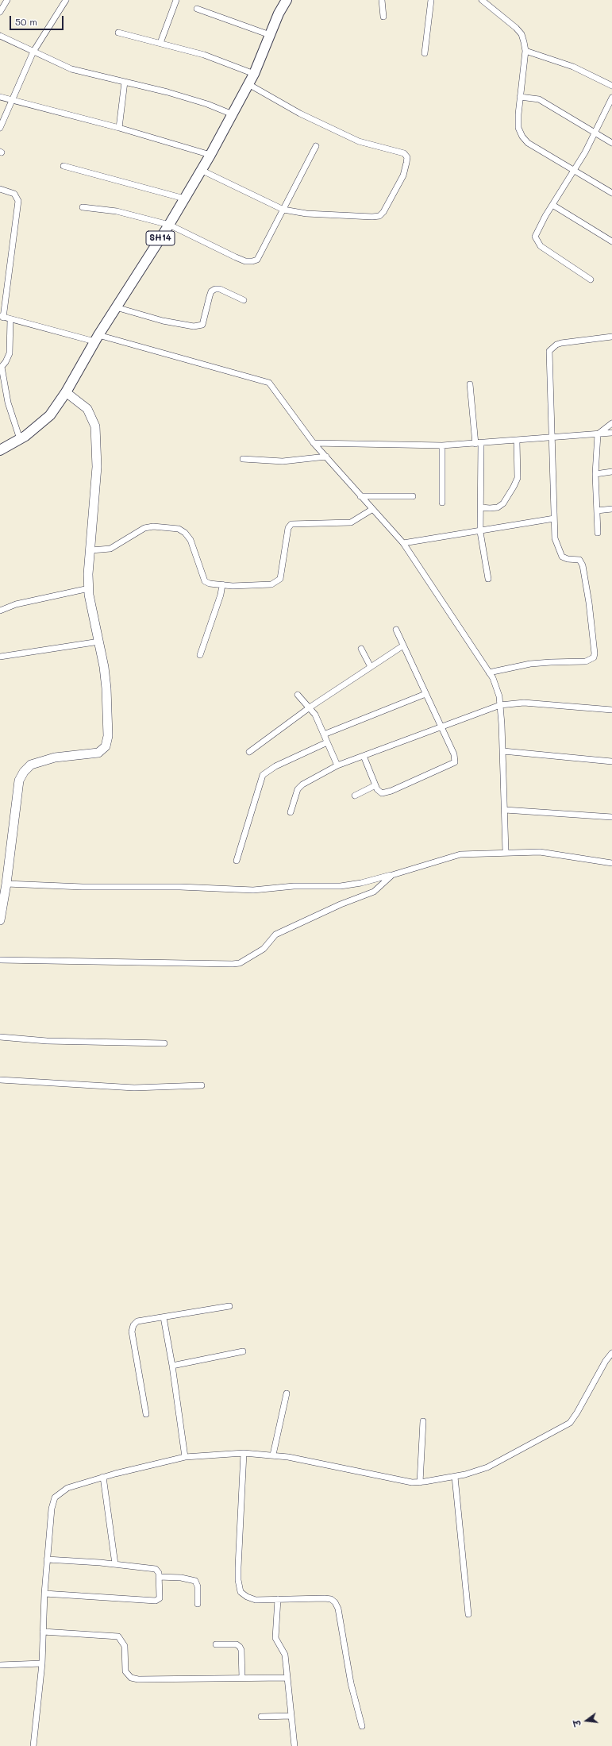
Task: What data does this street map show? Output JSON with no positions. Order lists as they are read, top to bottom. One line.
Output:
{"streets":{"main road":["SH14"]},"scale_bar":"50 m","north":"left"}
